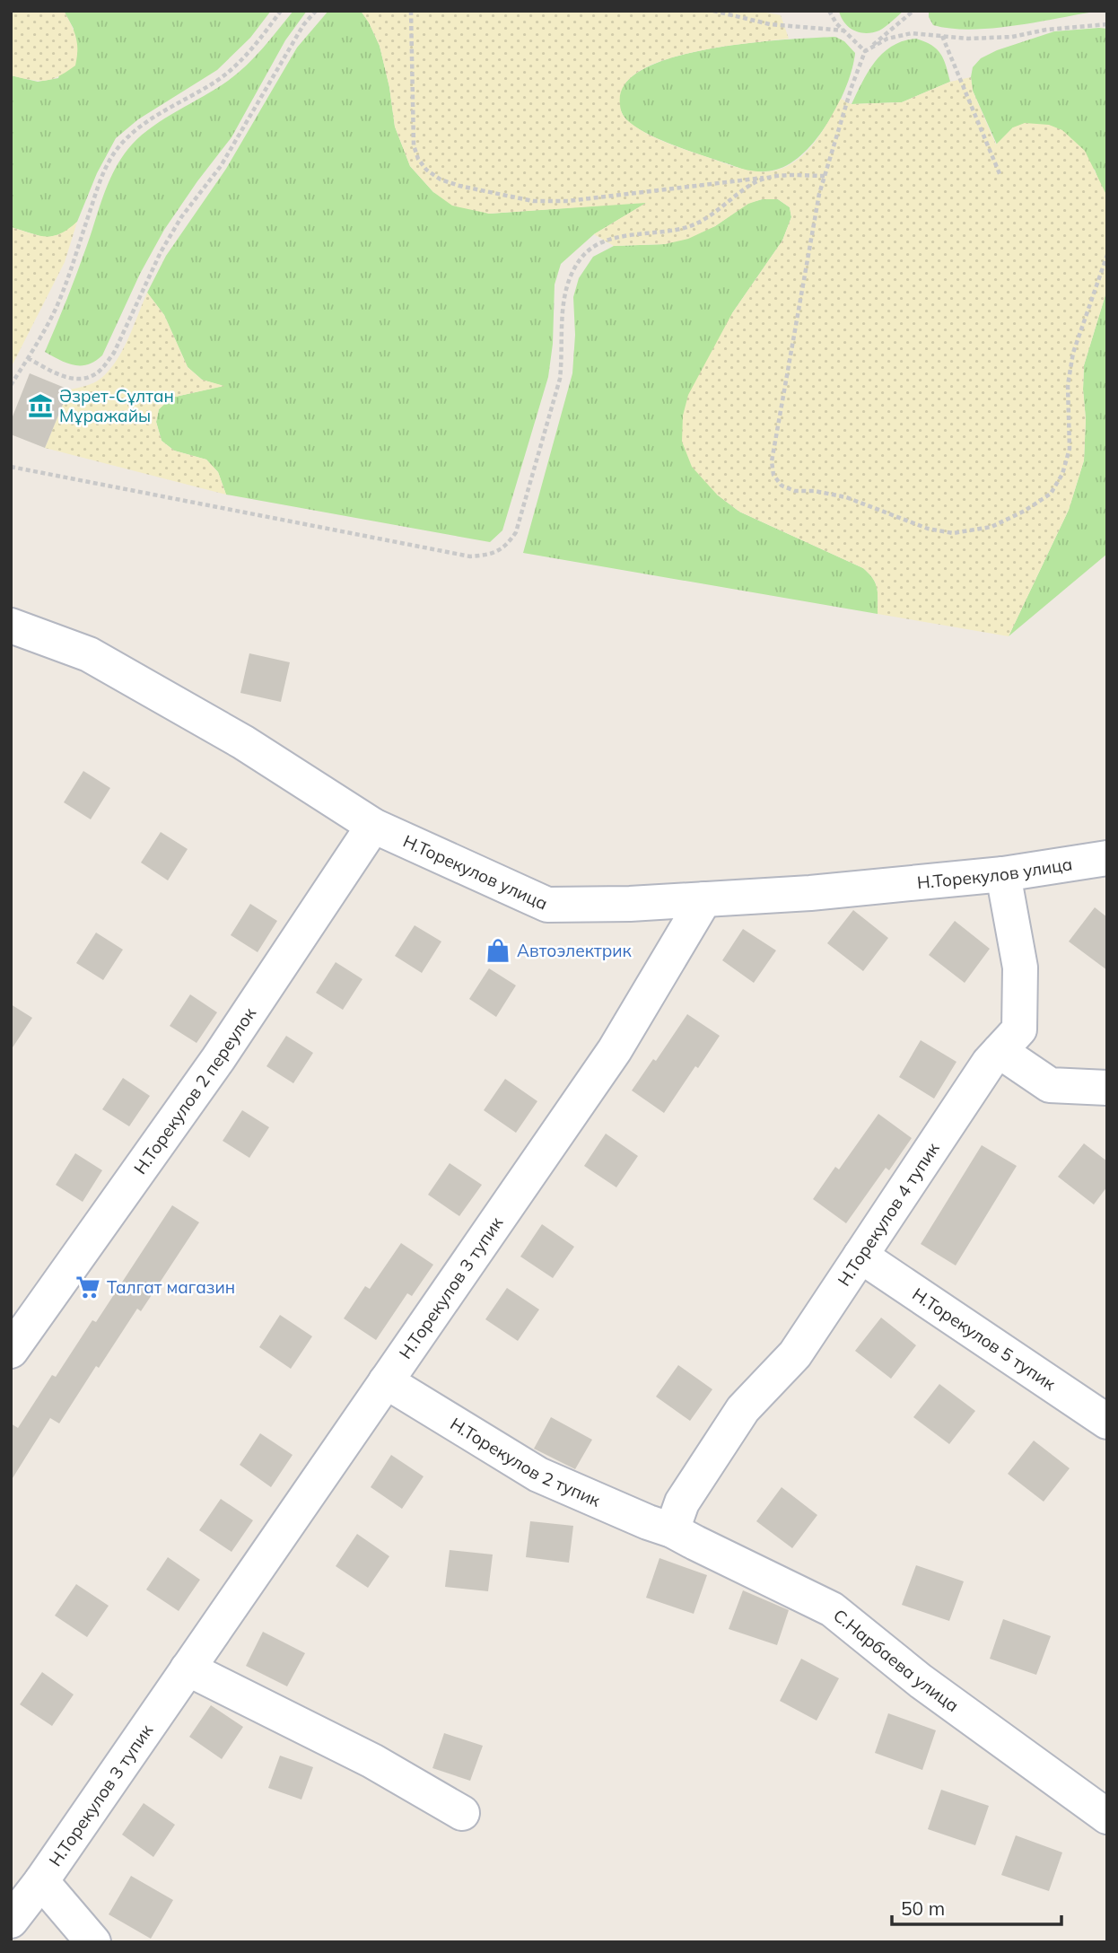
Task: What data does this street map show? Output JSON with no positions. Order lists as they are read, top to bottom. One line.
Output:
{"streets":{"street":["Н.Торекулов улица","Н.Торекулов 2 переулок","Н.Торекулов 4 тупик","Н.Торекулов 3 тупик","Н.Торекулов 5 тупик","Н.Торекулов 2 тупик","С.Нарбаева улица"]},"crossings":[["Н.Торекулов улица","Н.Торекулов 2 переулок"],["Н.Торекулов улица","Н.Торекулов 4 тупик"],["Н.Торекулов улица","Н.Торекулов 3 тупик"],["Н.Торекулов 4 тупик","Н.Торекулов 5 тупик"],["Н.Торекулов 4 тупик","Н.Торекулов 2 тупик"],["Н.Торекулов 4 тупик","С.Нарбаева улица"],["Н.Торекулов 3 тупик","Н.Торекулов 2 тупик"],["Н.Торекулов 2 тупик","С.Нарбаева улица"]],"places":{"museum":["Әзрет-Сұлтан Мұражайы"],"shop":["Автоэлектрик"],"supermarket":["Талгат магазин"]},"scale_bar":"50 m"}
